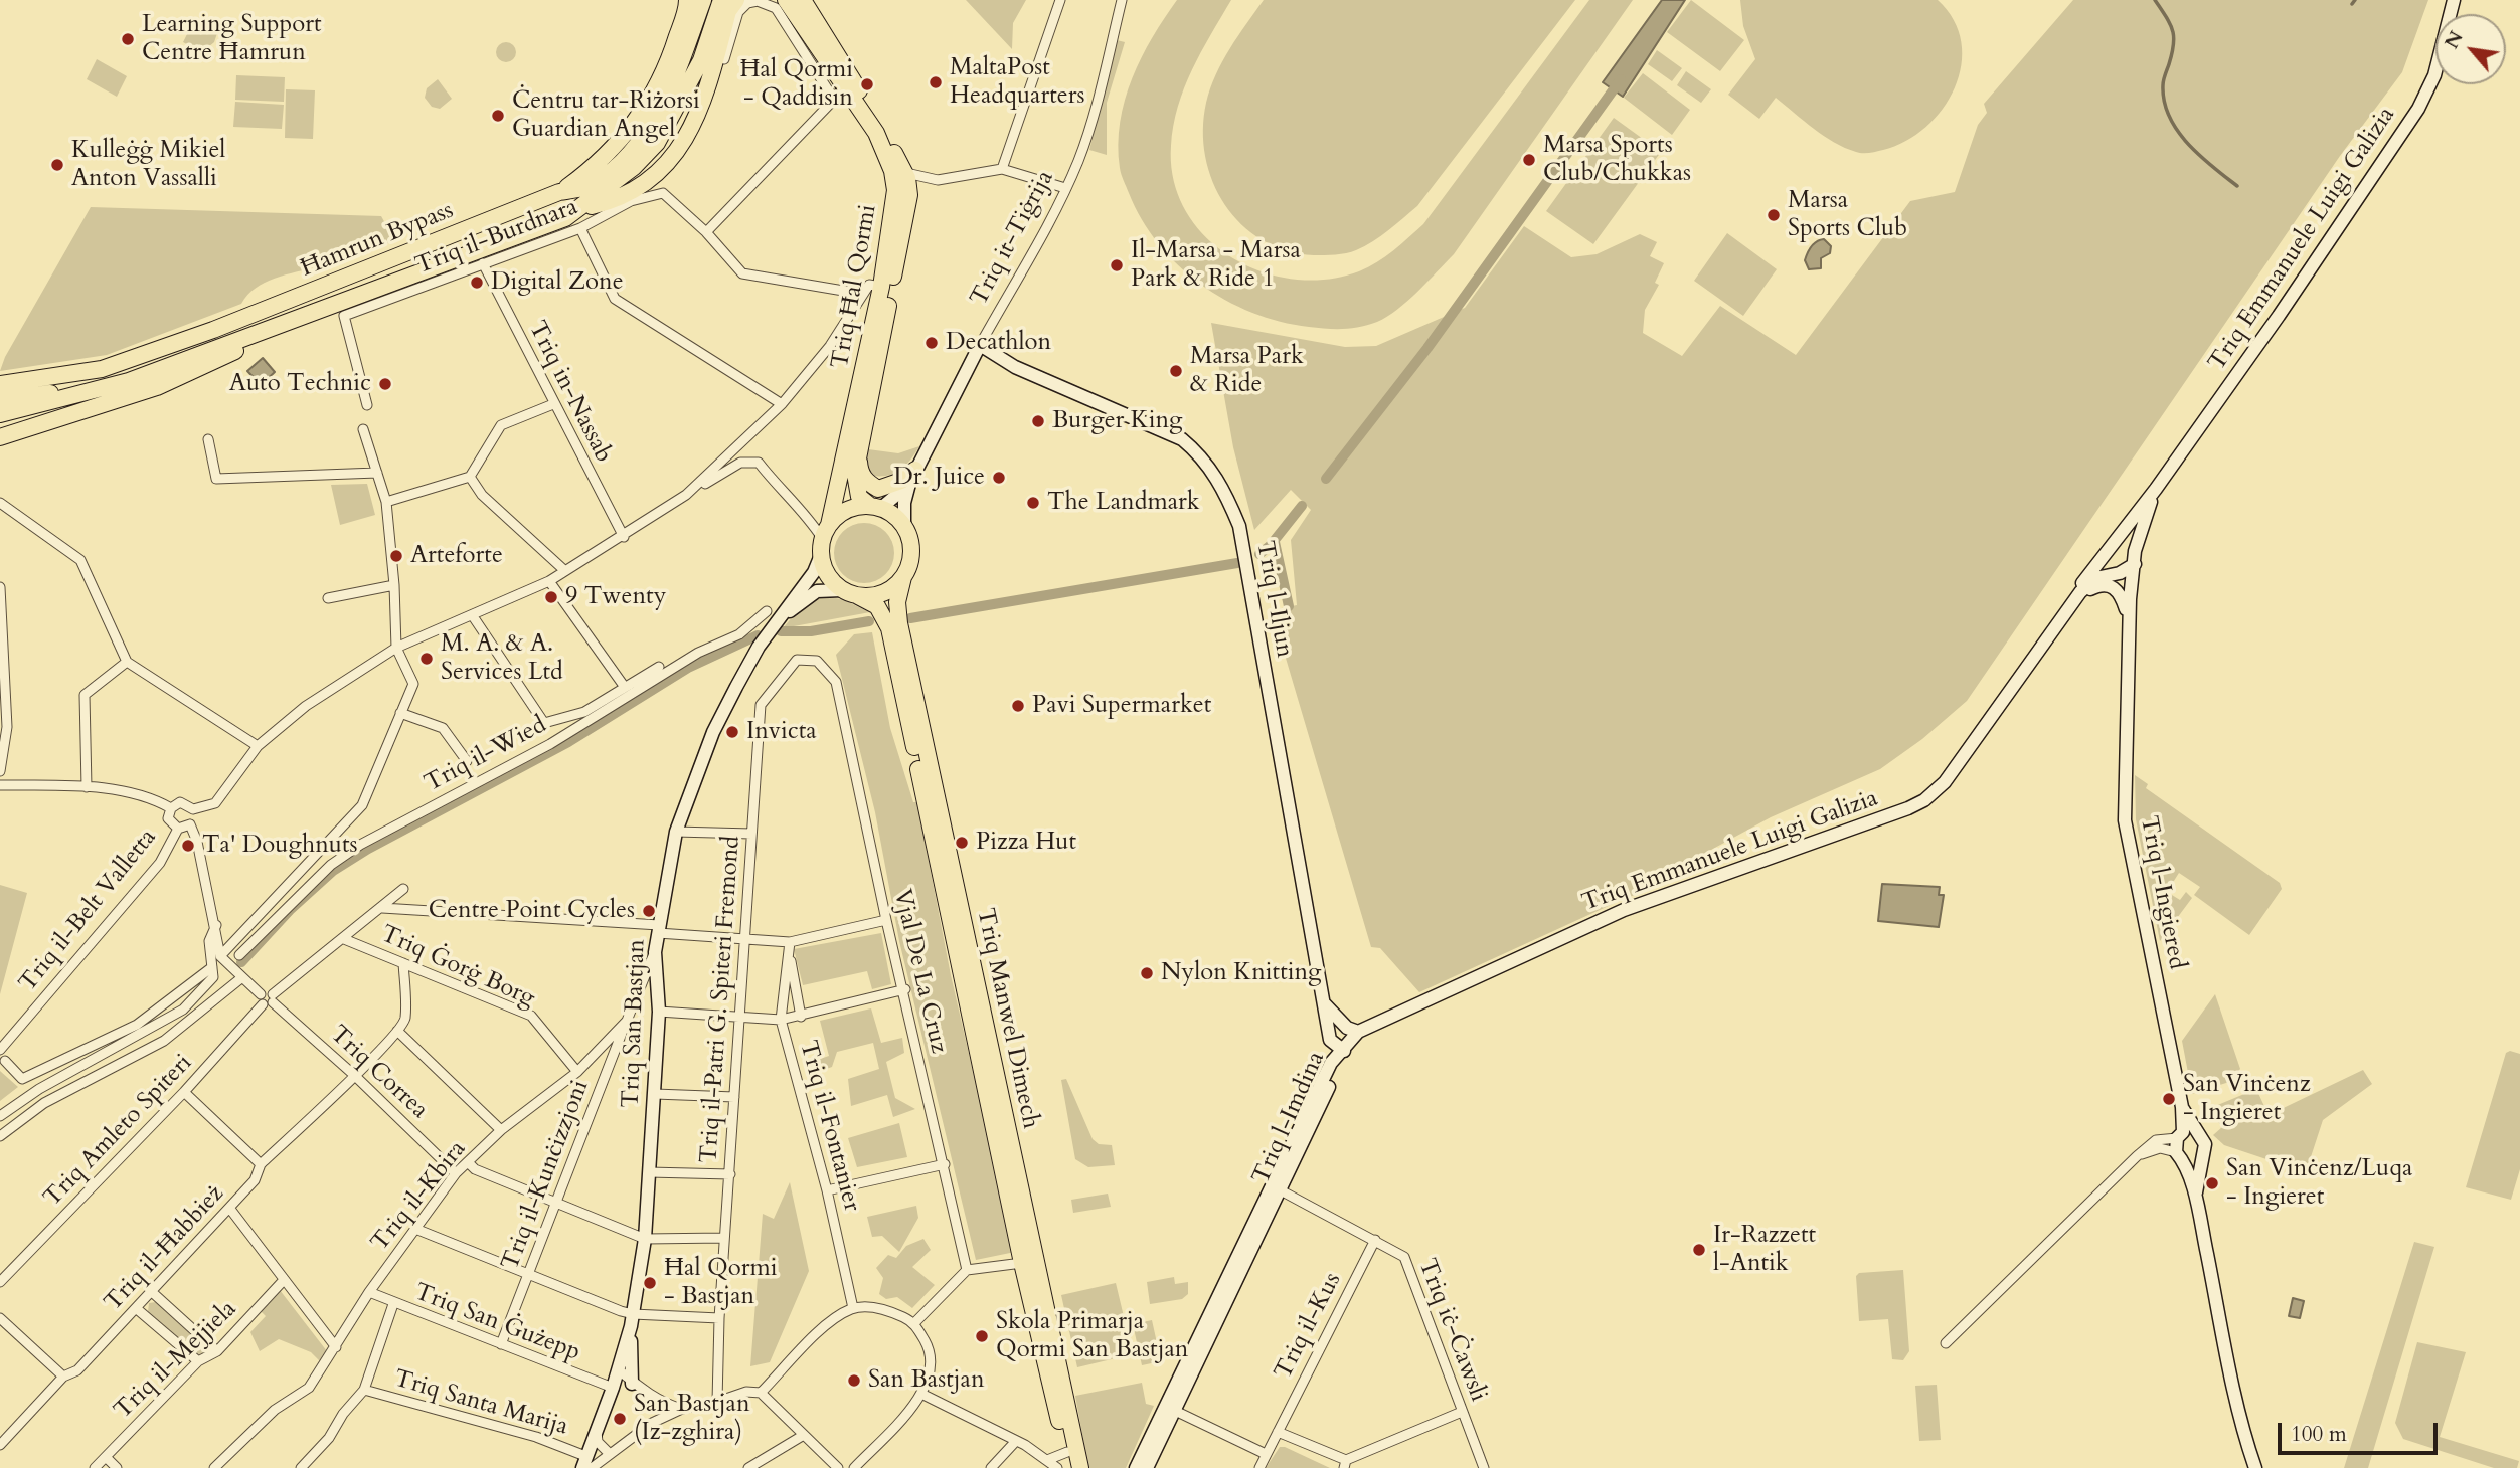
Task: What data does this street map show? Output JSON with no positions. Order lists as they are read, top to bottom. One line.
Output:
{"streets":{"highway":["Ħamrun Bypass","Triq Ħal Qormi","Triq Manwel Dimech"],"main road":["Triq it-Tiġrija","Triq Emmanuele Luigi Galizia","Triq l-Iljun","Triq l-Ingiered","Triq San Bastjan","Triq l-Imdina"],"street":["Triq il-Burdnara","Triq in-Nassab","Triq il-Wied","Triq il-Belt Valletta","Triq Ġorġ Borg","Vjal De La Cruz","Triq il-Patri G. Spiteri Fremond","Triq Correa","Triq il-Fontanier","Triq Amleto Spiteri","Triq il-Kunċizzjoni","Triq il-Kbira","Triq il-Ħabbież","Triq San Ġużepp","Triq il-Kus","Triq iċ-Ċawsli","Triq il-Mejjiela","Triq Santa Marija"]},"crossings":[["Triq il-Burdnara","Triq in-Nassab"],["Triq it-Tiġrija","Triq Ħal Qormi"],["Triq it-Tiġrija","Triq l-Iljun"],["Triq it-Tiġrija","Triq Manwel Dimech"],["Triq it-Tiġrija","Triq San Bastjan"],["Triq Emmanuele Luigi Galizia","Triq l-Iljun"],["Triq Emmanuele Luigi Galizia","Triq l-Ingiered"],["Triq Emmanuele Luigi Galizia","Triq l-Imdina"],["Triq Ħal Qormi","Triq Manwel Dimech"],["Triq Ħal Qormi","Triq San Bastjan"],["Triq l-Iljun","Triq l-Imdina"],["Triq Ġorġ Borg","Triq Amleto Spiteri"],["Triq Ġorġ Borg","Triq il-Kbira"],["Vjal De La Cruz","Triq il-Patri G. Spiteri Fremond"],["Triq Manwel Dimech","Triq San Bastjan"],["Triq San Bastjan","Triq il-Kbira"],["Triq San Bastjan","Triq San Ġużepp"],["Triq San Bastjan","Triq Santa Marija"],["Triq Correa","Triq Amleto Spiteri"],["Triq Correa","Triq il-Kbira"],["Triq Correa","Triq il-Ħabbież"],["Triq l-Imdina","Triq iċ-Ċawsli"],["Triq il-Kunċizzjoni","Triq il-Kbira"],["Triq il-Kunċizzjoni","Triq San Ġużepp"],["Triq il-Kbira","Triq San Ġużepp"],["Triq il-Kus","Triq iċ-Ċawsli"]],"places":["Learning Support Centre Ħamrun","MaltaPost Headquarters","Ħal Qormi - Qaddisin","Ċentru tar-Riżorsi Guardian Angel","Marsa Sports Club/Chukkas","Kulleġġ Mikiel Anton Vassalli","Marsa Sports Club","Il-Marsa - Marsa Park & Ride 1","Digital Zone","Decathlon","Marsa Park & Ride","Auto Technic","Burger King","Dr. Juice","The Landmark","Arteforte","9 Twenty","M. A. & A. Services Ltd","Pavi Supermarket","Invicta","Pizza Hut","Ta' Doughnuts","Centre Point Cycles","Nylon Knitting","San Vinċenz - Ingieret","San Vinċenz/Luqa - Ingieret","Ir-Razzett l-Antik","Ħal Qormi - Bastjan","Skola Primarja Qormi San Bastjan","San Bastjan","San Bastjan (Iz-zghira)"],"scale_bar":"100 m","north":"top left"}
